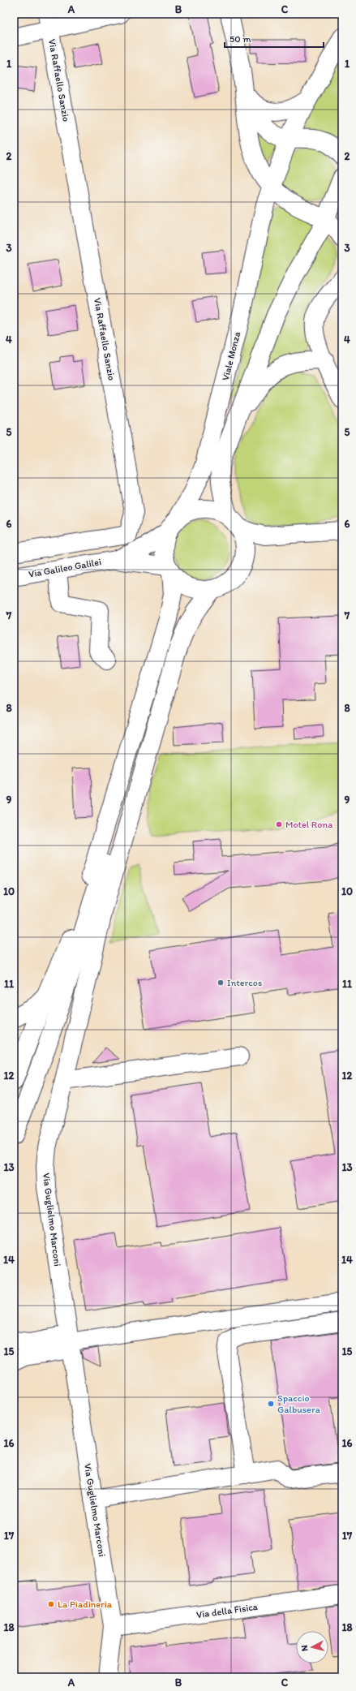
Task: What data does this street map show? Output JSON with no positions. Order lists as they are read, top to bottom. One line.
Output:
{"streets":{"street":["Via Raffaello Sanzio","Viale Monza","Via Galileo Galilei","Via Guglielmo Marconi","Via della Fisica"]},"crossings":[["Viale Monza","Via Galileo Galilei"],["Viale Monza","Via Guglielmo Marconi"],["Via Galileo Galilei","Via Guglielmo Marconi"],["Via Guglielmo Marconi","Via della Fisica"]],"places":["Motel Rona","Intercos","Spaccio Galbusera","La Piadineria"],"scale_bar":"50 m","north":"left","grid":{"columns":["A","B","C"],"rows":["1","2","3","4","5","6","7","8","9","10","11","12","13","14","15","16","17","18"]}}
